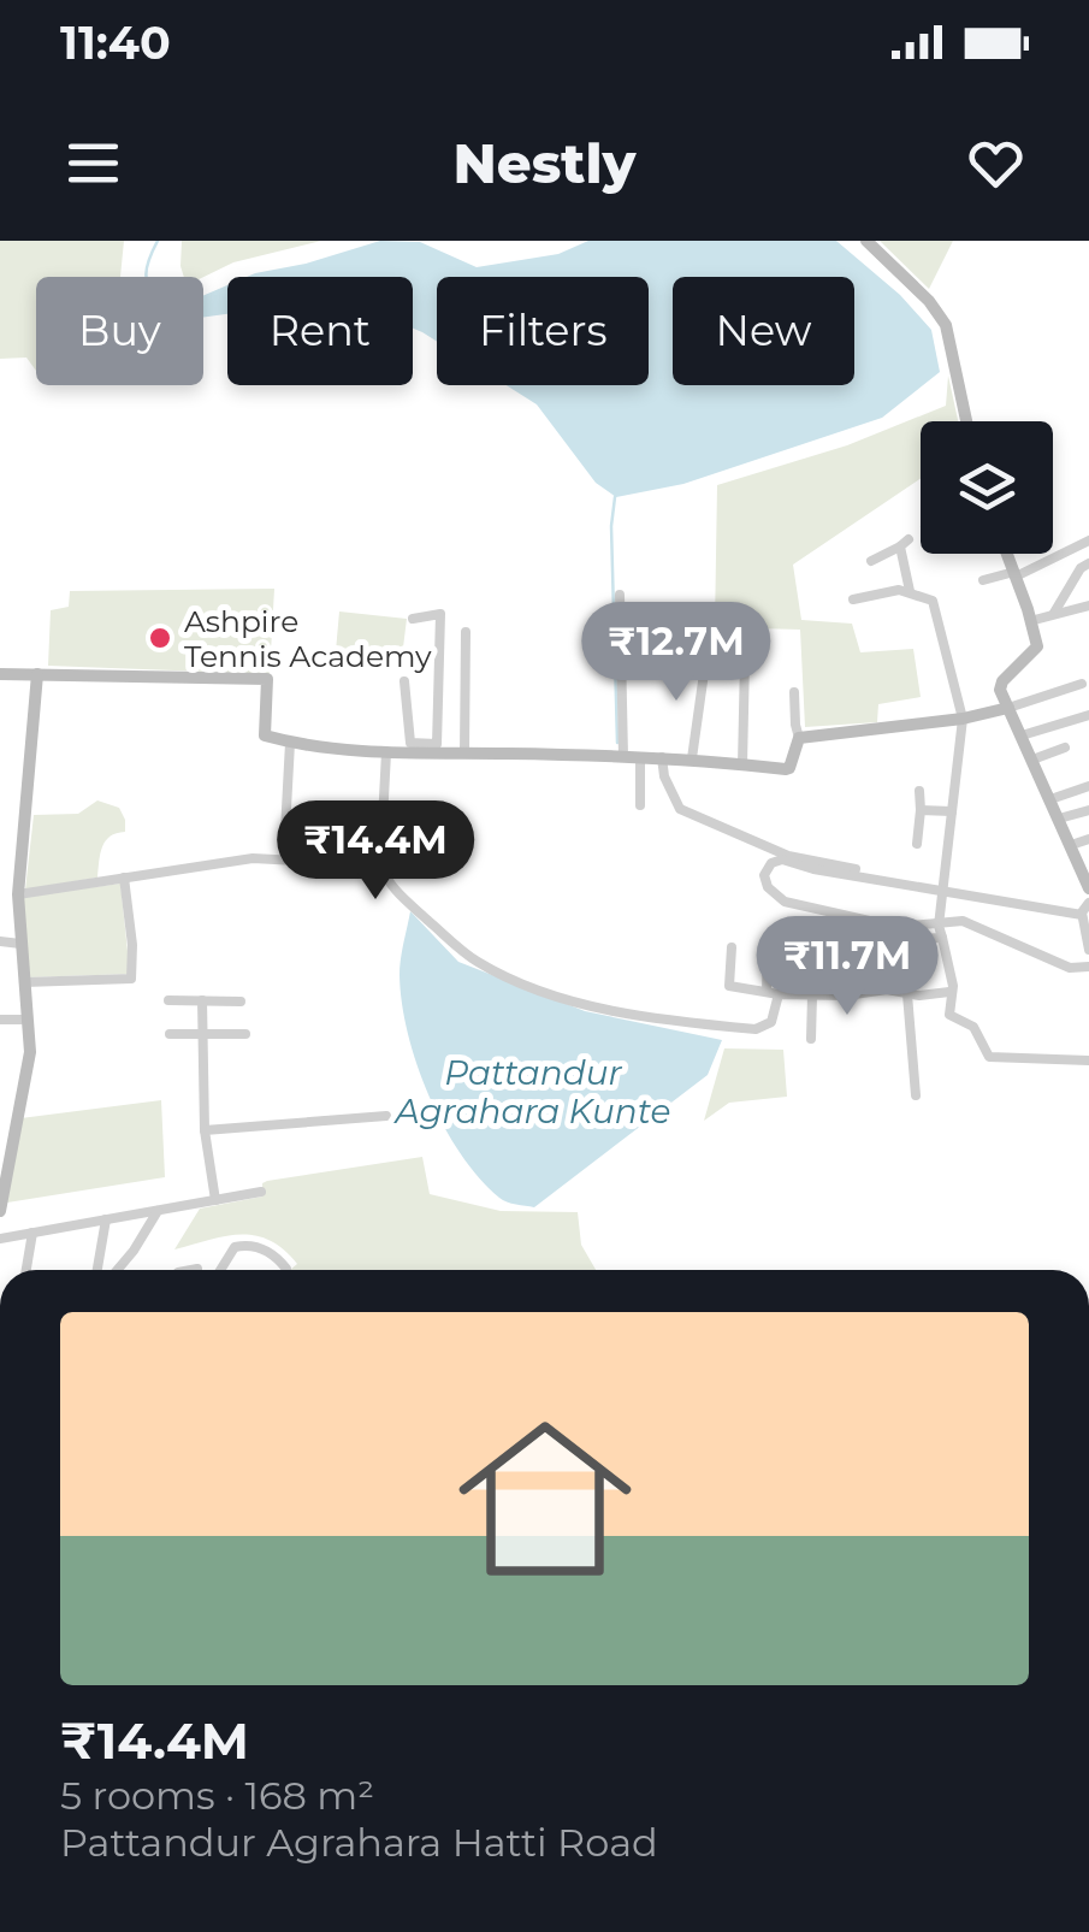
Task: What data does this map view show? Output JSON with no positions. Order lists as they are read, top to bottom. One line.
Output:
{"water":["Pattandur Agrahara Kunte"],"places":["Ashpire Tennis Academy"],"page":{"status":"11:40","header":"Nestly","chip":["Buy","Rent","Filters","New"],"price":["₹12.7M","₹14.4M","₹11.7M"],"list":[{"name":"₹14.4M","note":"5 rooms · 168 m² · Pattandur Agrahara Hatti Road"}]}}
